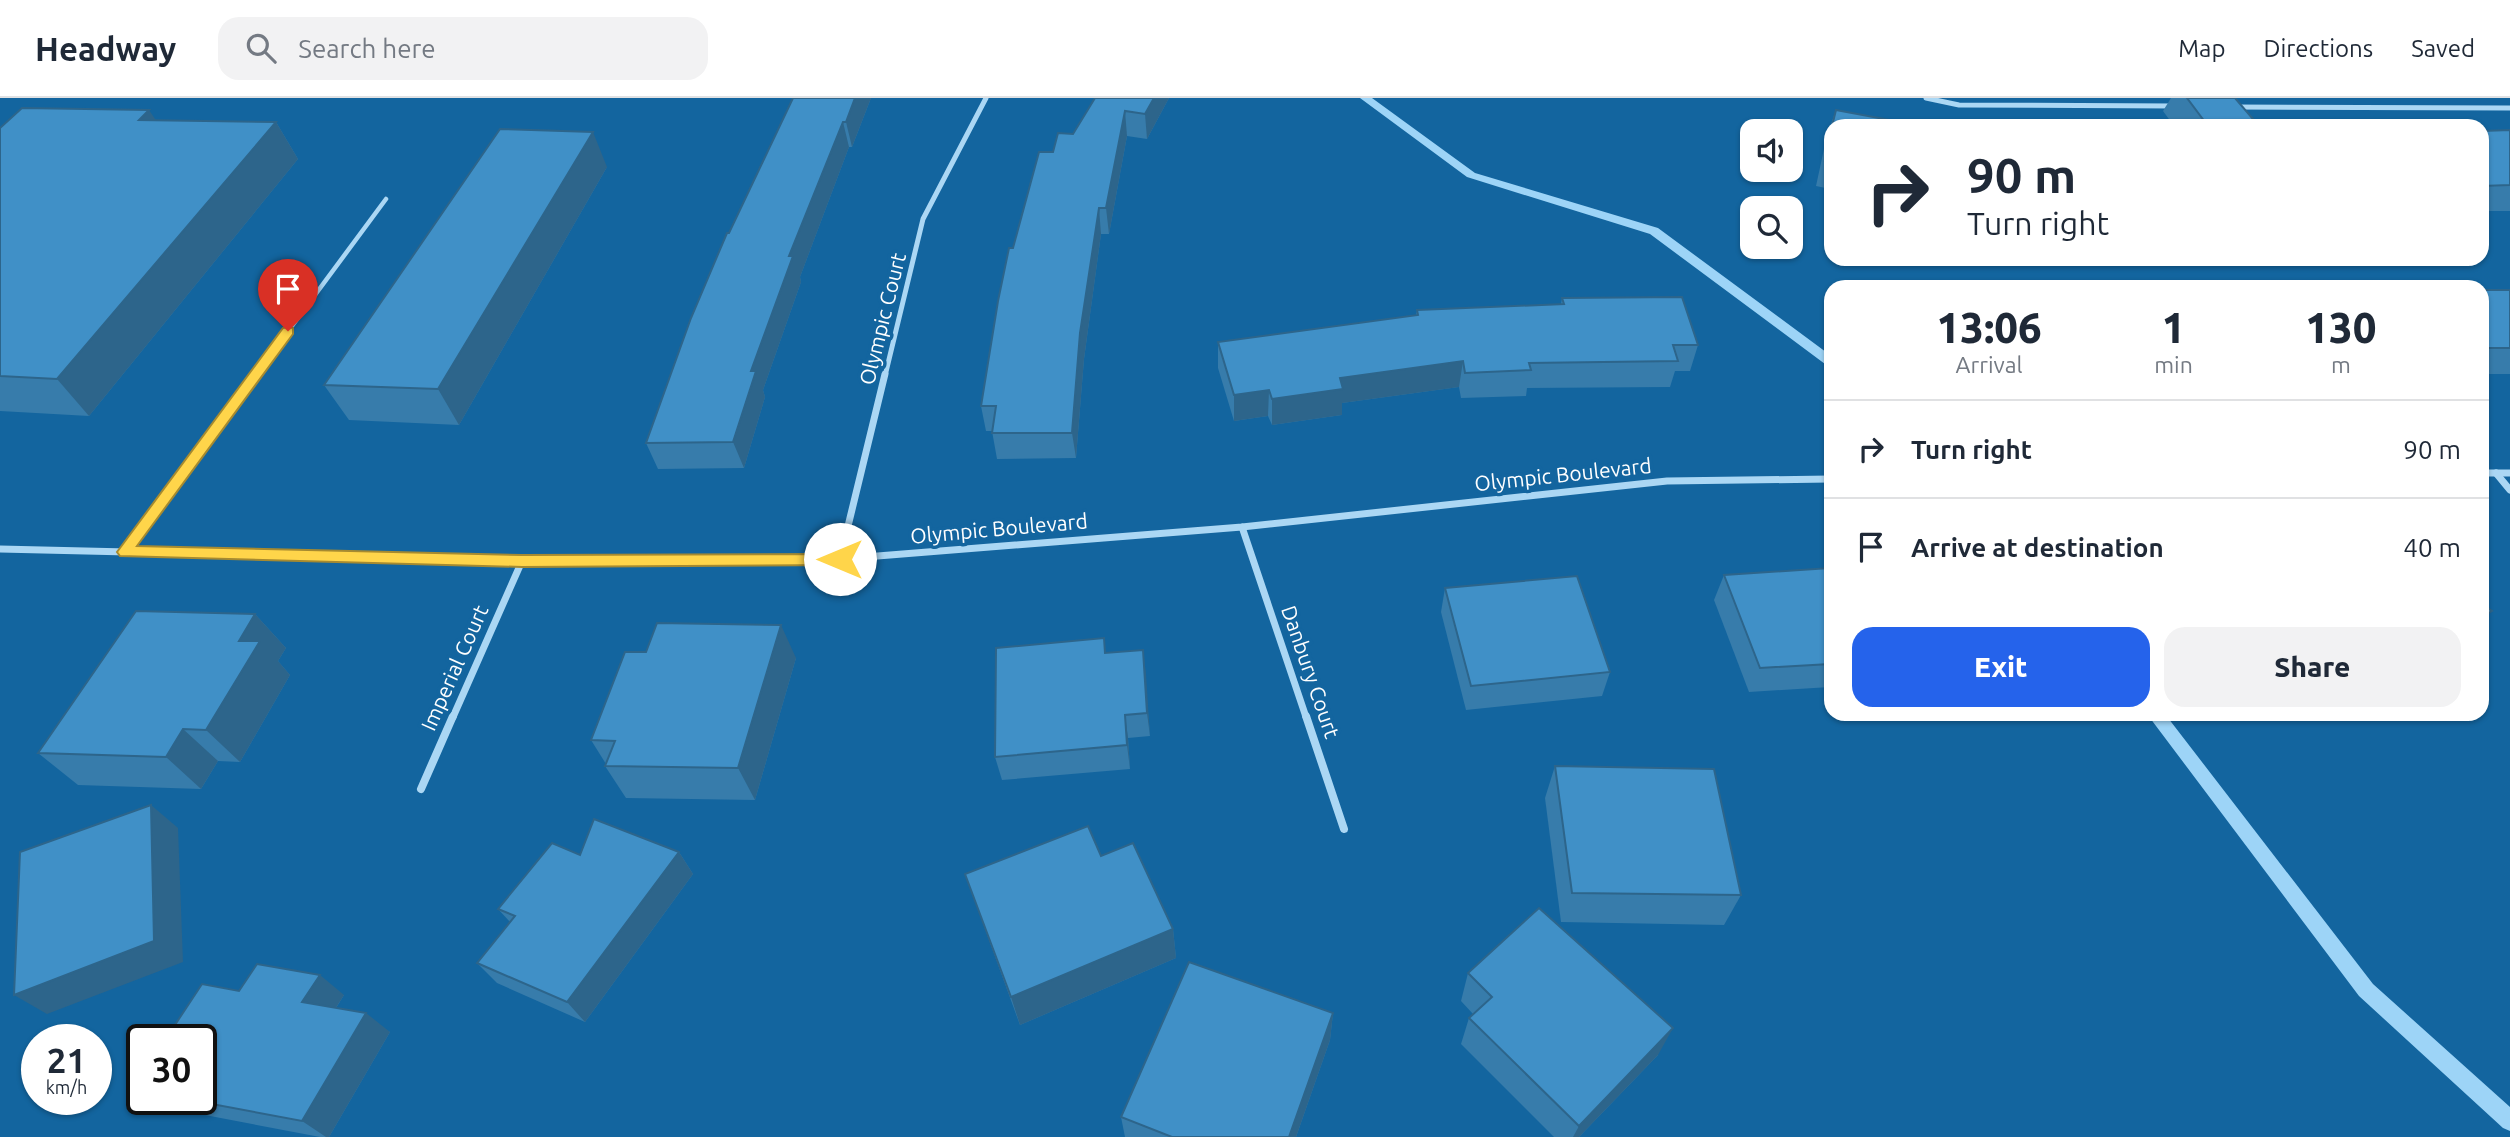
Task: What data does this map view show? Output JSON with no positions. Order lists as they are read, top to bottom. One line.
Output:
{"streets":{"street":["Olympic Court","Olympic Boulevard","Imperial Court","Danbury Court"]},"crossings":[["Olympic Court","Olympic Boulevard"],["Olympic Boulevard","Imperial Court"],["Olympic Boulevard","Danbury Court"]],"page":{"header":"Headway","search":"Search here","nav":["Map","Directions","Saved"],"turn":["90 m","Turn right"],"eta":["13:06","Arrival","1","min","130","m"],"list":[{"name":"Turn right","value":"90 m"},{"name":"Arrive at destination","value":"40 m"}],"buttons":["Exit","Share"],"speed":"21 km/h","limit":"30"}}
